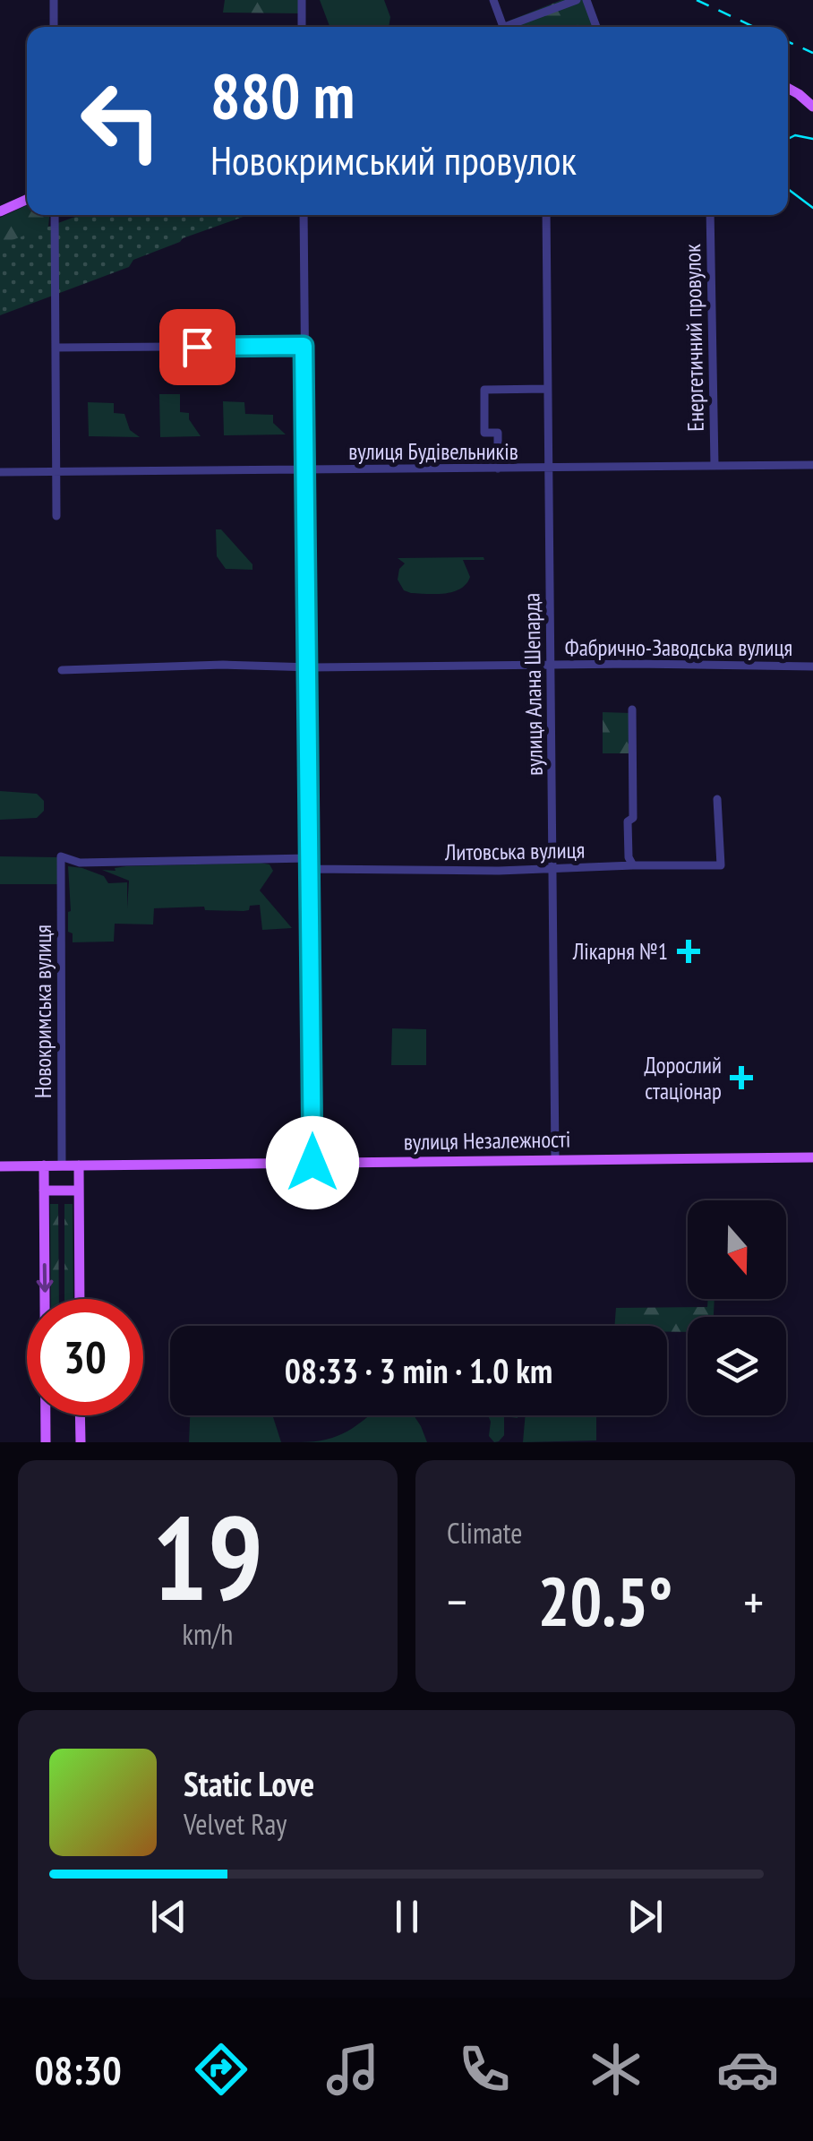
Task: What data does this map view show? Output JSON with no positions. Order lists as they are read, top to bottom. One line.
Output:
{"streets":{"main road":["вулиця Незалежності"],"street":["Енергетичний провулок","вулиця Будівельників","Фабрично-Заводська вулиця","вулиця Алана Шепарда","Литовська вулиця","Новокримська вулиця"]},"crossings":[["Енергетичний провулок","вулиця Будівельників"],["вулиця Будівельників","вулиця Алана Шепарда"],["Фабрично-Заводська вулиця","вулиця Алана Шепарда"],["вулиця Алана Шепарда","Литовська вулиця"],["вулиця Алана Шепарда","вулиця Незалежності"],["Новокримська вулиця","вулиця Незалежності"]],"places":{"health":["Лікарня №1","Дорослий стаціонар"]},"north":"bottom","page":{"turn":["880 m","Новокримський провулок"],"limit":"30","trip":"08:33 · 3 min · 1.0 km","tile":[["19","km/h"],"Climate"],"heat":["−","20.5°","+"],"song":["Static Love","Velvet Ray"],"tabs":"08:30"}}
